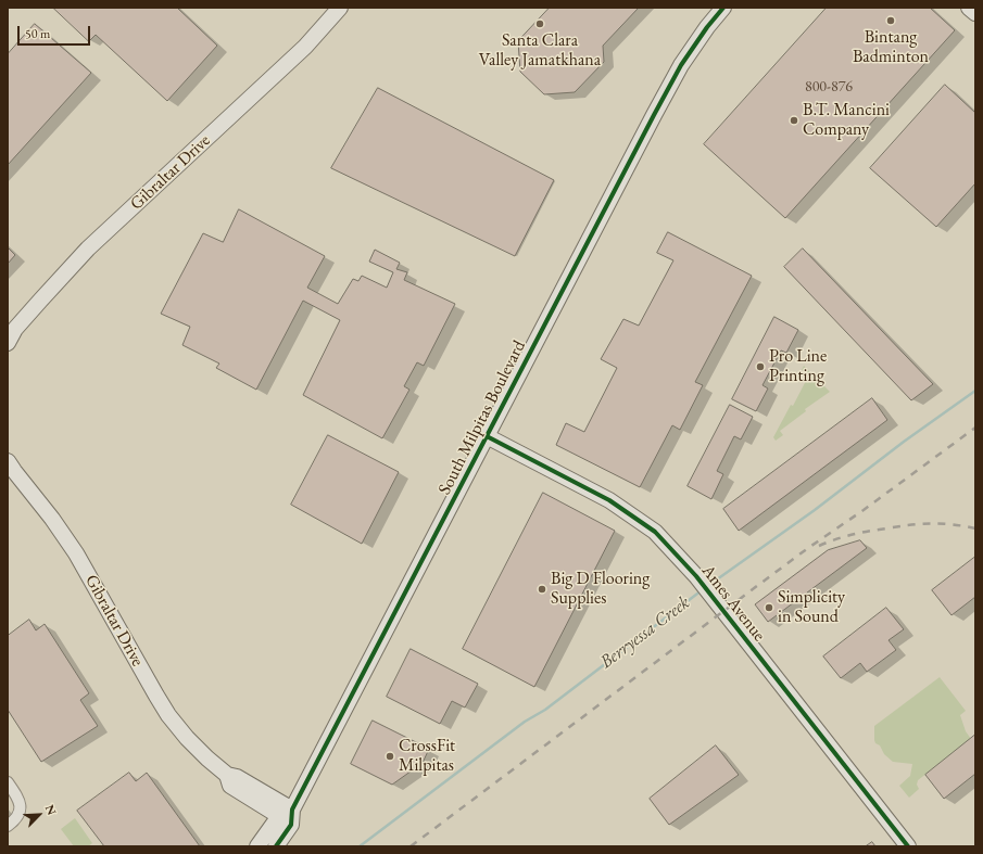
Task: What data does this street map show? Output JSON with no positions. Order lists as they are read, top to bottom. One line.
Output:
{"streets":{"street":["Gibraltar Drive","South Milpitas Boulevard","Ames Avenue"]},"crossings":[["Gibraltar Drive","South Milpitas Boulevard"],["South Milpitas Boulevard","Ames Avenue"]],"water":["Berryessa Creek"],"places":["Bintang Badminton","Santa Clara Valley Jamatkhana","B.T. Mancini Company","Pro Line Printing","Big D Flooring Supplies","Simplicity in Sound","CrossFit Milpitas"],"house_numbers":["800-876"],"scale_bar":"50 m","north":"top right"}
